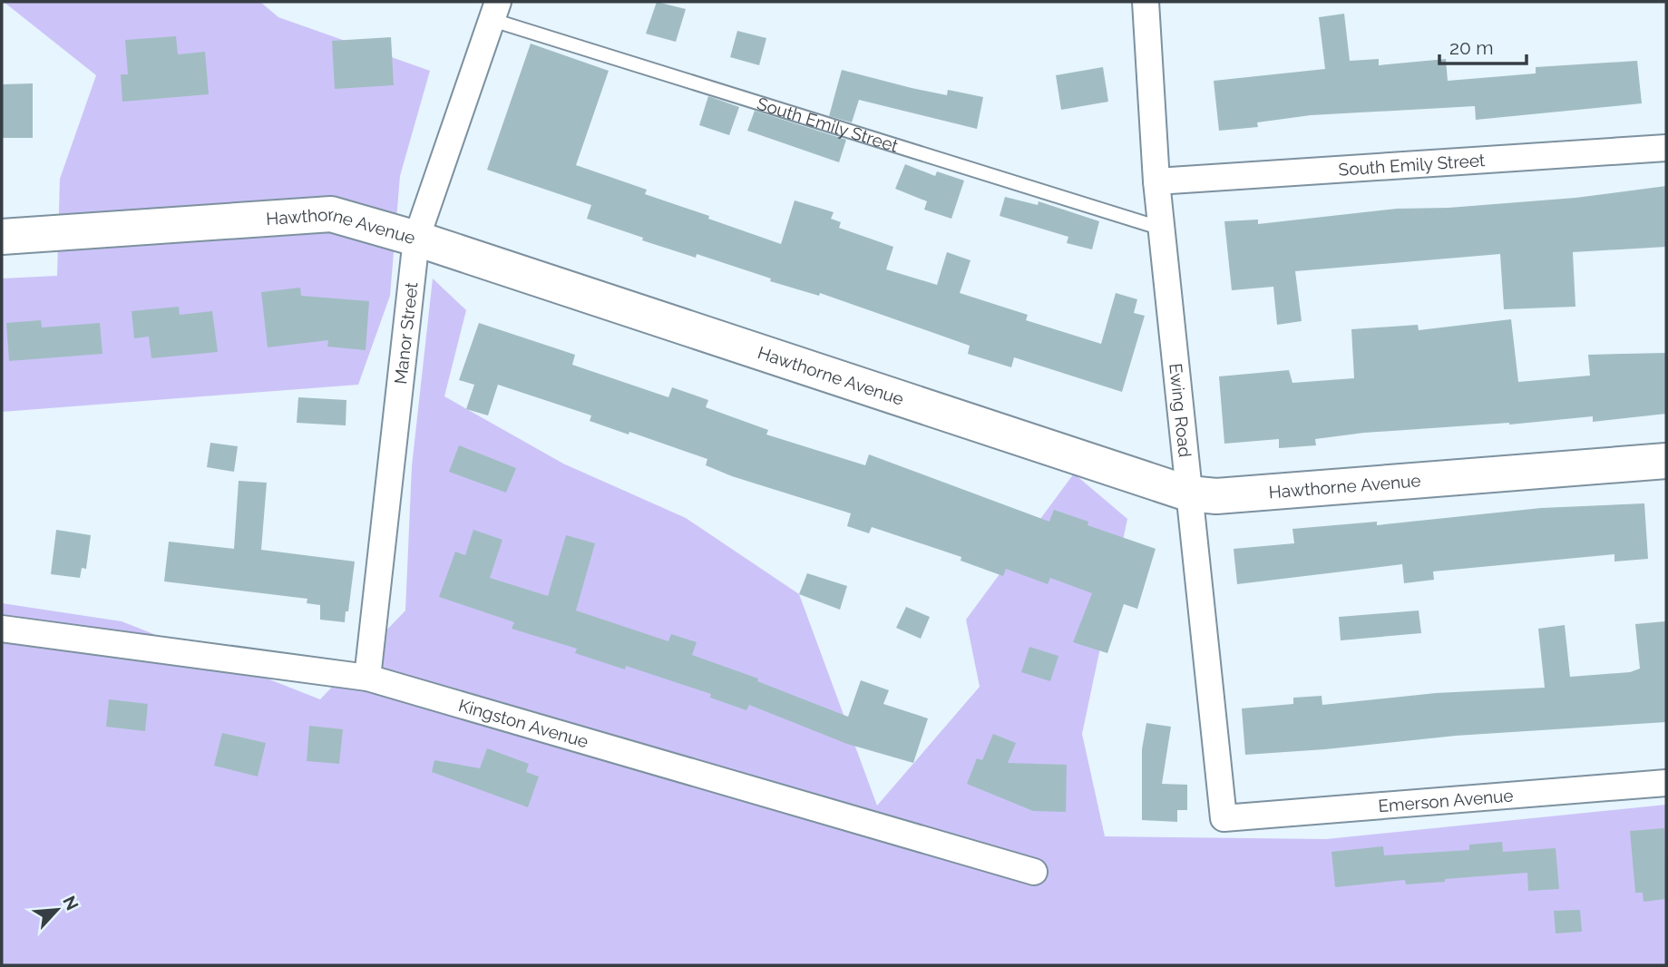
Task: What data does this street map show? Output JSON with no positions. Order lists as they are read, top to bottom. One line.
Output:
{"streets":{"street":["South Emily Street","Hawthorne Avenue","Manor Street","Ewing Road","Kingston Avenue","Emerson Avenue"]},"crossings":[["South Emily Street","Manor Street"],["South Emily Street","Ewing Road"],["Hawthorne Avenue","Manor Street"],["Hawthorne Avenue","Ewing Road"],["Manor Street","Kingston Avenue"],["Ewing Road","Emerson Avenue"]],"scale_bar":"20 m","north":"top right"}
